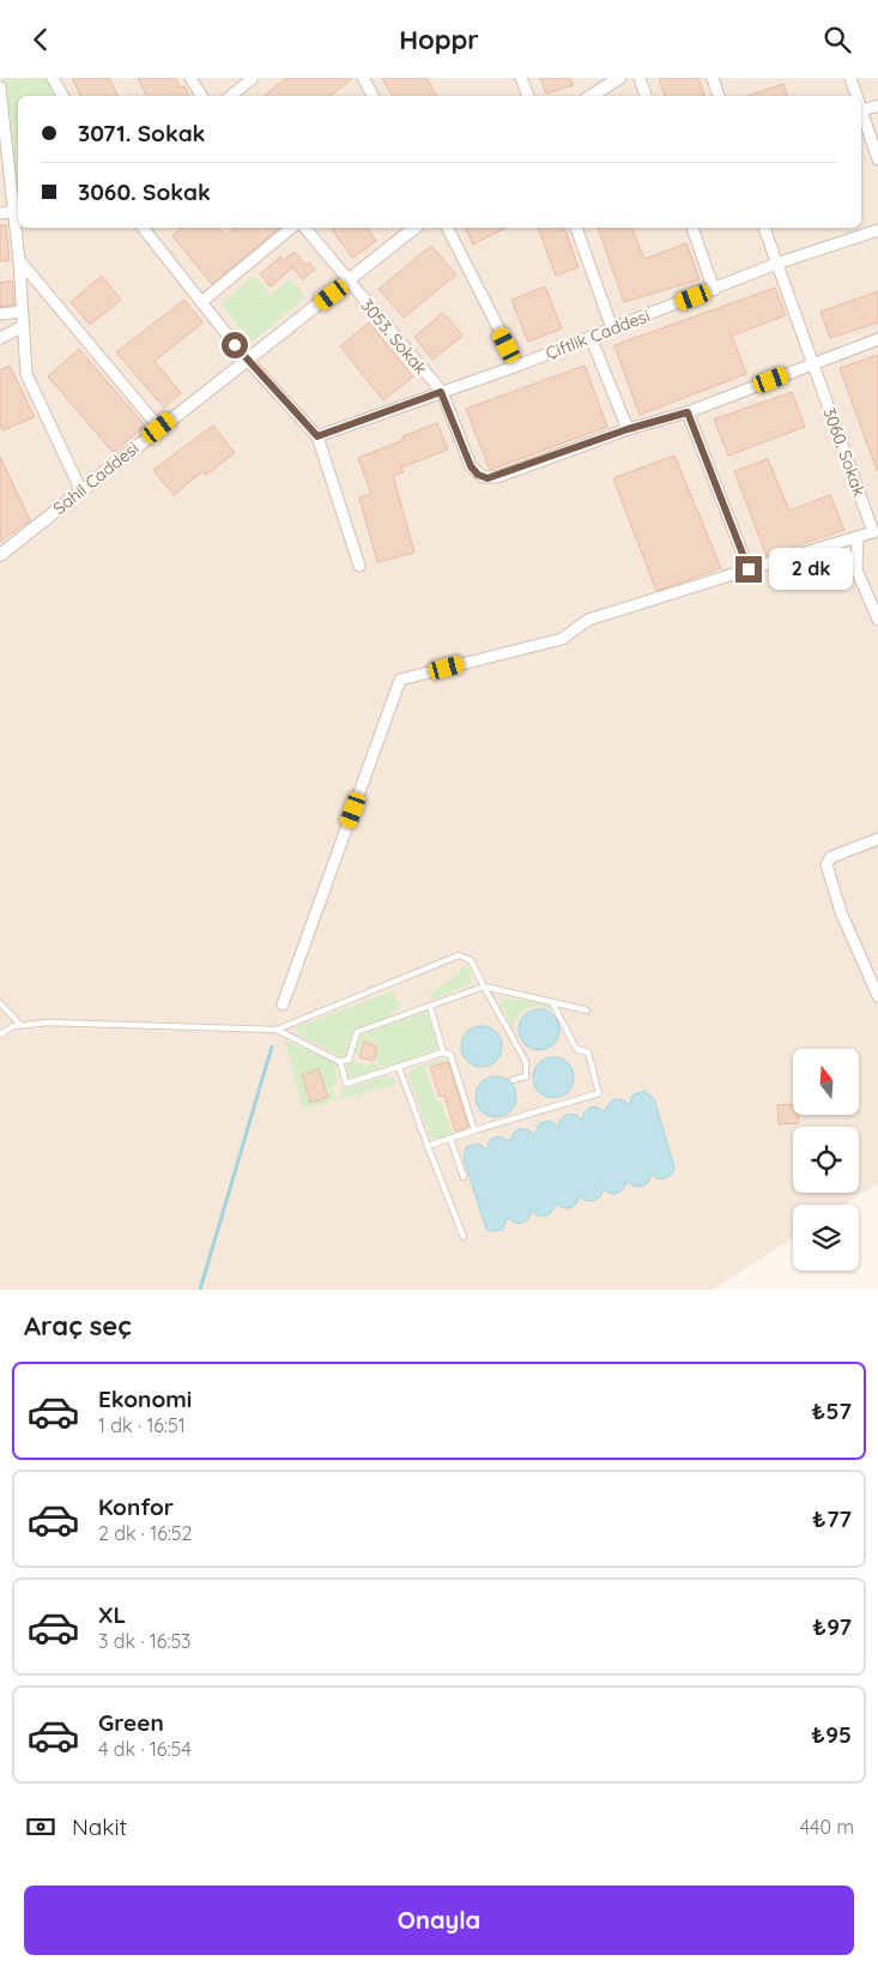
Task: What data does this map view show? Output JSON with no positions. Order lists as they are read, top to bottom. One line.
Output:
{"streets":{"street":["Çiftlik Caddesi","3053. Sokak","3060. Sokak","Sahil Caddesi"]},"crossings":[["Çiftlik Caddesi","3053. Sokak"],["Çiftlik Caddesi","3060. Sokak"],["3053. Sokak","Sahil Caddesi"]],"north":"top","page":{"header":"Hoppr","banner":["3071. Sokak","3060. Sokak"],"bubble":"2 dk","heading":"Araç seç","list":[{"name":"Ekonomi","note":"1 dk · 16:51","value":"₺57"},{"name":"Konfor","note":"2 dk · 16:52","value":"₺77"},{"name":"XL","note":"3 dk · 16:53","value":"₺97"},{"name":"Green","note":"4 dk · 16:54","value":"₺95"}],"pay":["Nakit","440 m"],"buttons":"Onayla"}}
